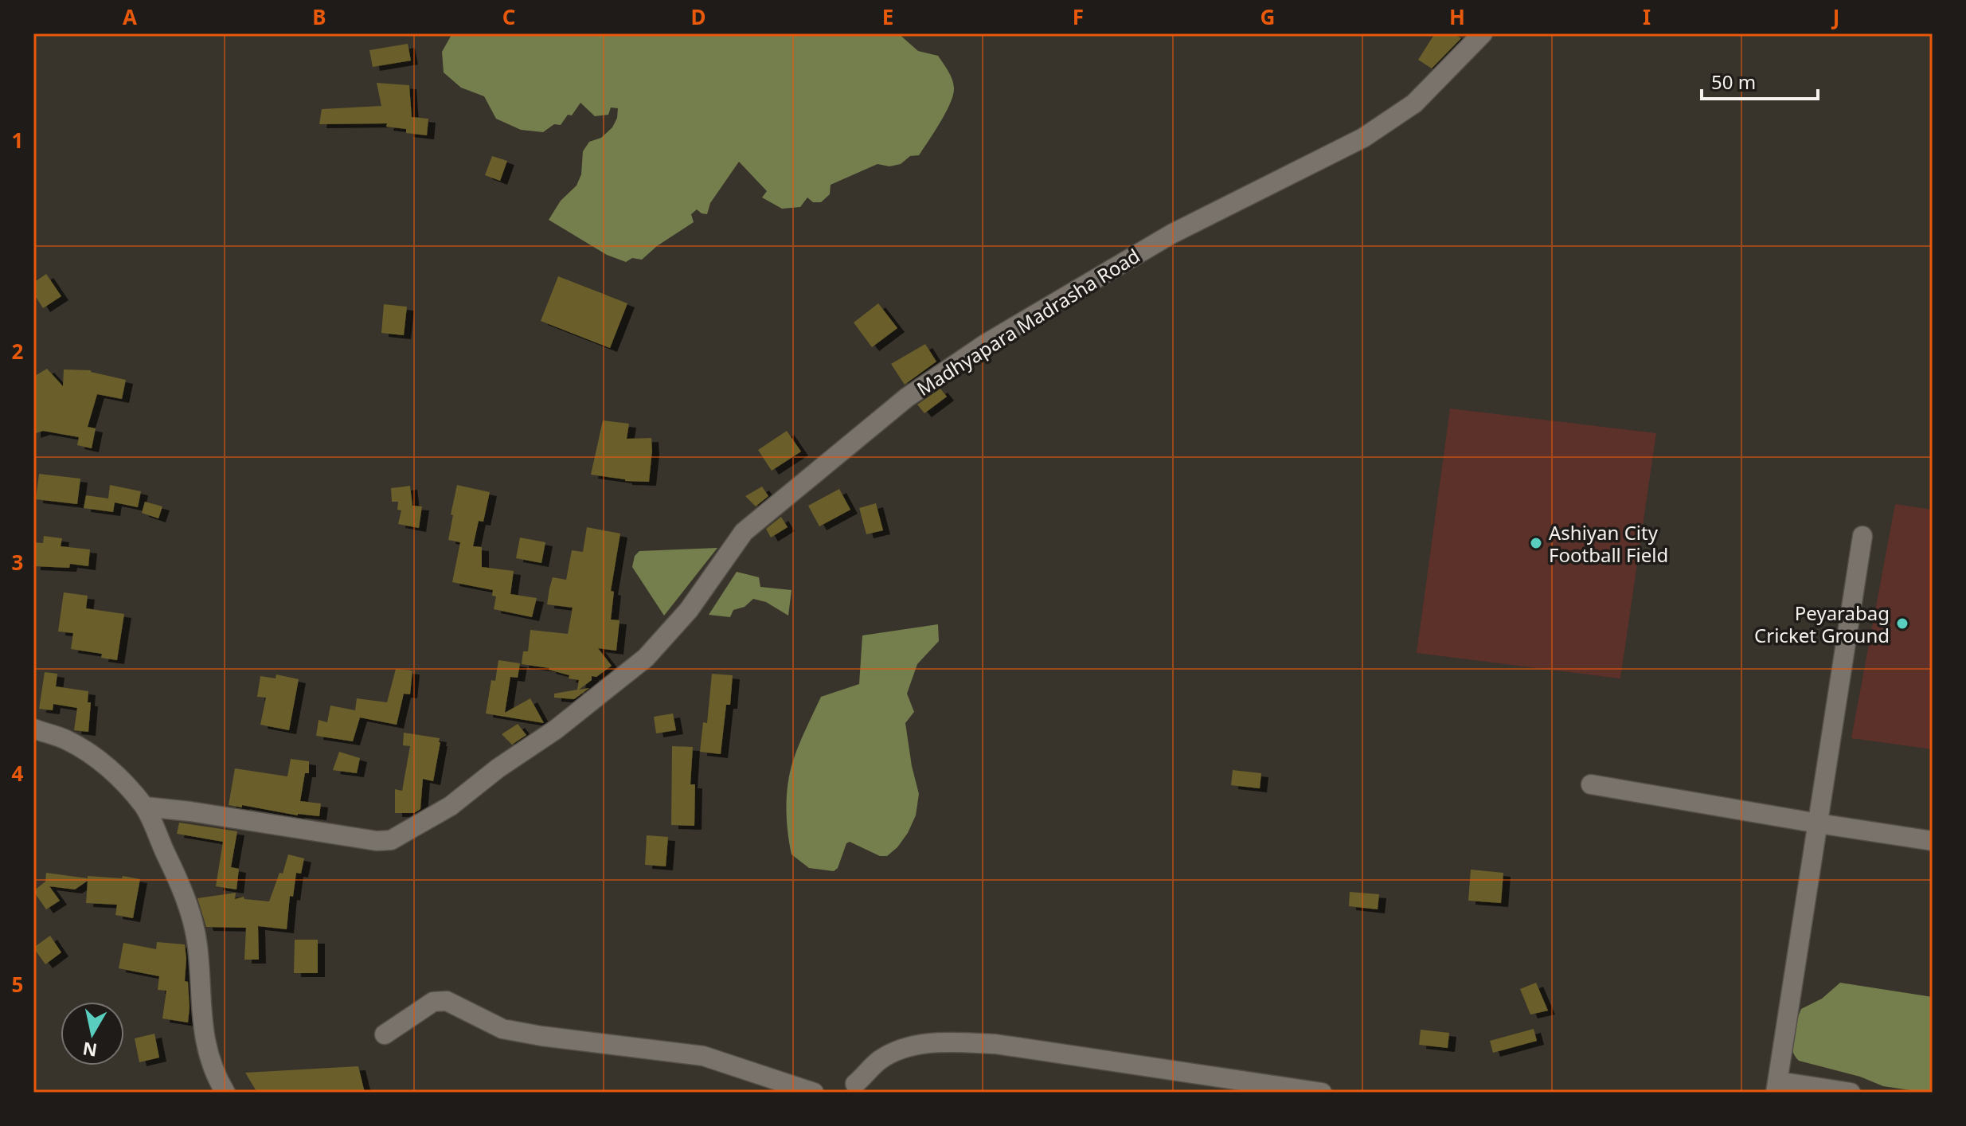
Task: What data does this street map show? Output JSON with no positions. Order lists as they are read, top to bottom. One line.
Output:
{"streets":{"street":["Madhyapara Madrasha Road"]},"places":["Ashiyan City Football Field","Peyarabag Cricket Ground"],"scale_bar":"50 m","north":"bottom","grid":{"columns":["A","B","C","D","E","F","G","H","I","J"],"rows":["1","2","3","4","5"]}}
